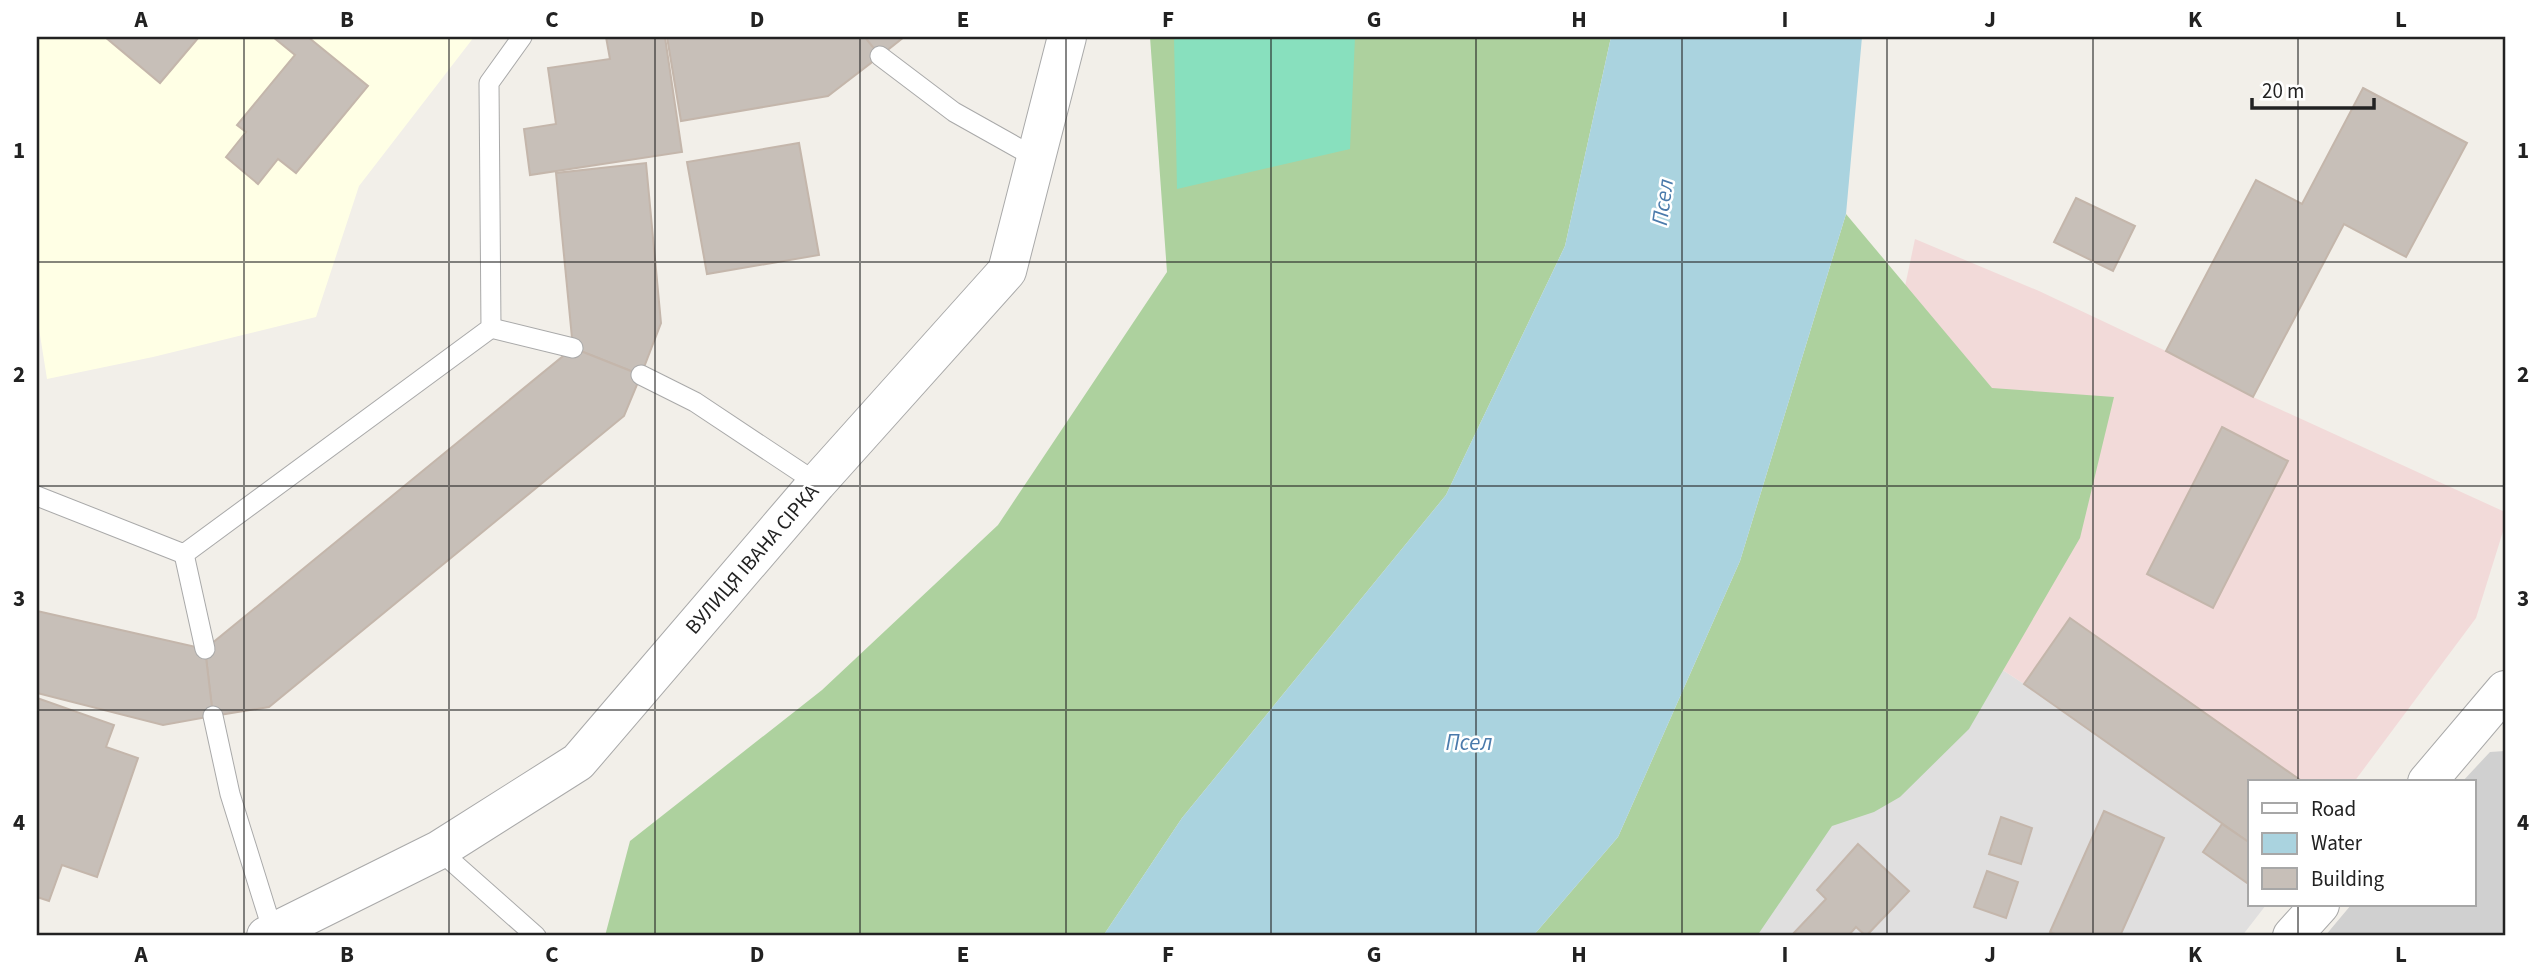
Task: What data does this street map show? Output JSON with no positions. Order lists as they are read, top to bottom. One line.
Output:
{"streets":{"street":["ВУЛИЦЯ ІВАНА СІРКА"]},"water":["Псел"],"legend":["Road","Water","Building"],"scale_bar":"20 m","grid":{"columns":["A","B","C","D","E","F","G","H","I","J","K","L"],"rows":["1","2","3","4"]}}
